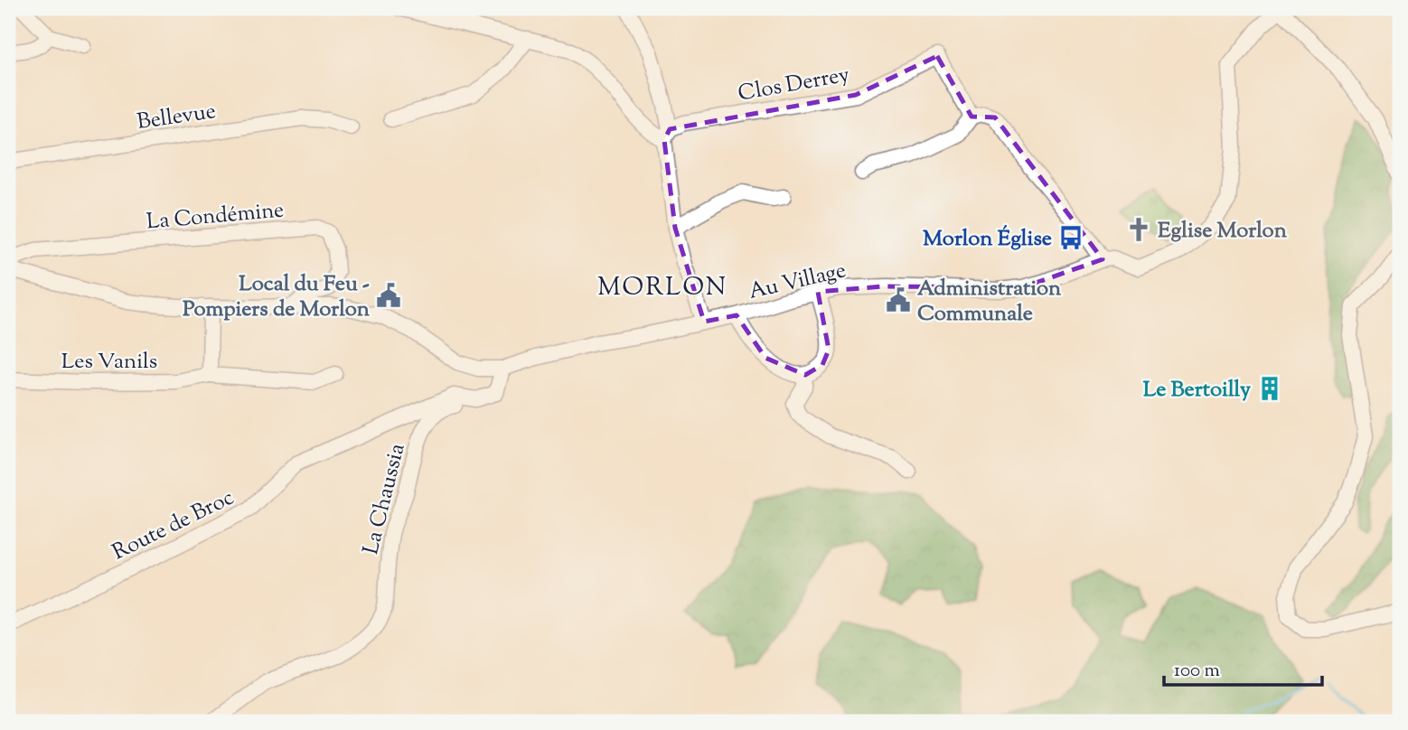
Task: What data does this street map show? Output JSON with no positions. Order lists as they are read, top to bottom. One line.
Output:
{"streets":{"street":["Clos Derrey","Bellevue","La Condémine","Au Village","Les Vanils","La Chaussia","Route de Broc"]},"crossings":[["La Chaussia","Route de Broc"]],"districts":["MORLON"],"places":{"church":["Eglise Morlon"],"bus stop":["Morlon Église"],"public building":["Local du Feu - Pompiers de Morlon","Administration Communale"],"building":["Le Bertoilly"]},"scale_bar":"100 m"}
